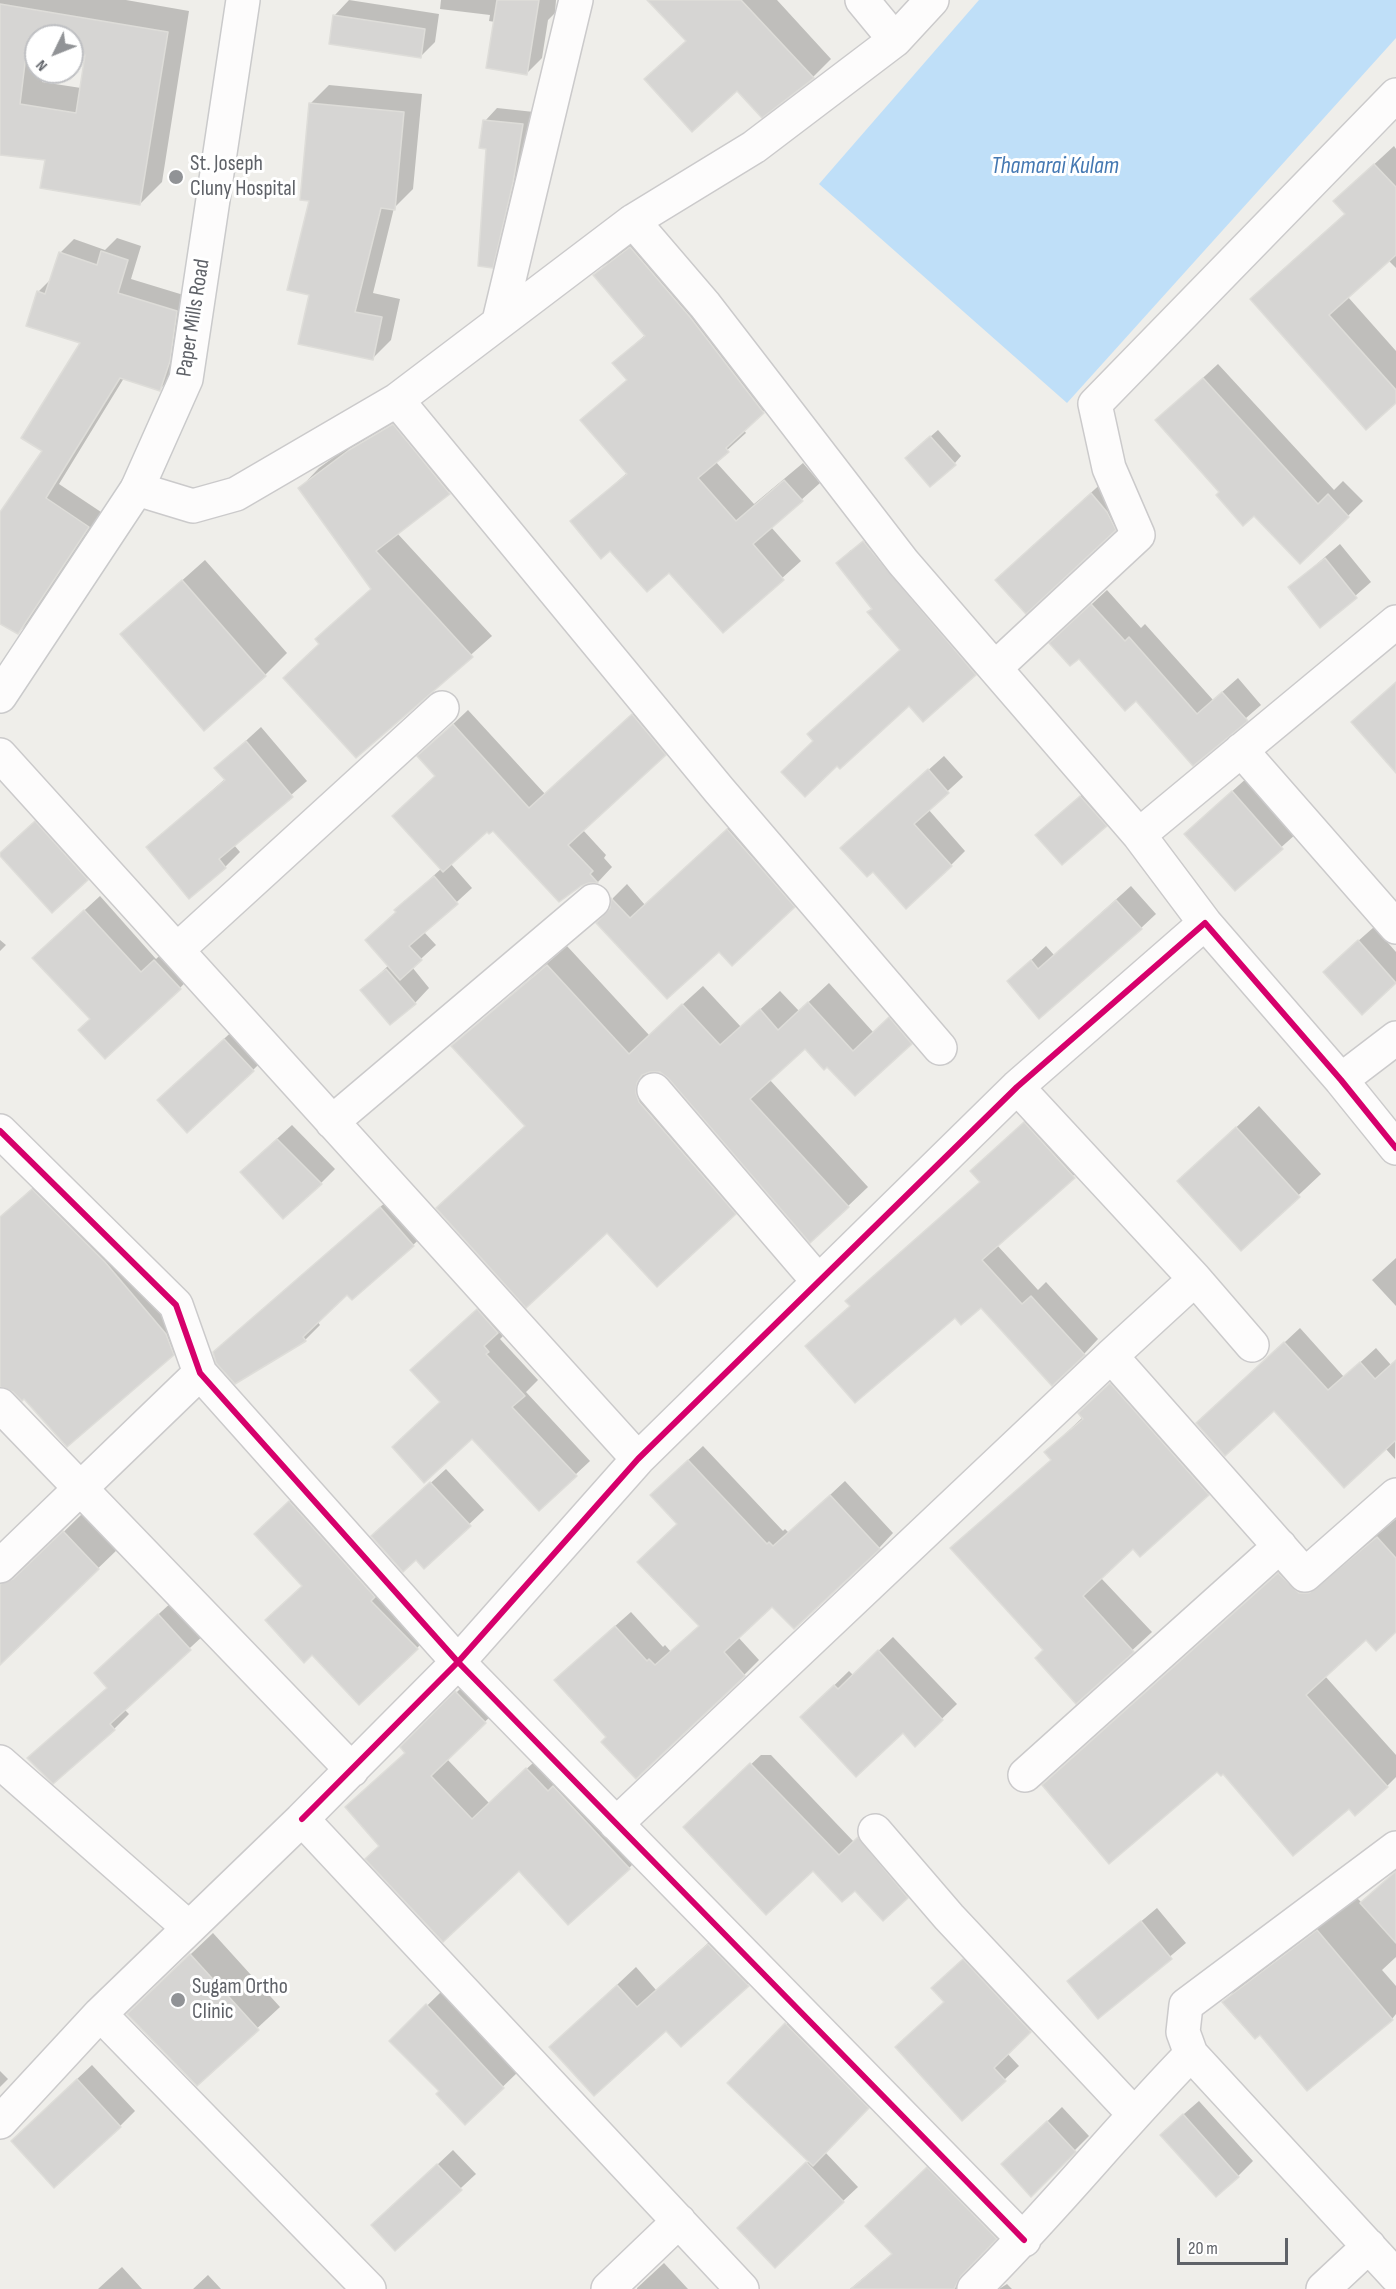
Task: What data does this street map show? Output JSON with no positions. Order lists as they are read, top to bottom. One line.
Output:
{"streets":{"street":["Paper Mills Road"]},"water":["Thamarai Kulam"],"places":["St. Joseph Cluny Hospital","Sugam Ortho Clinic"],"scale_bar":"20 m","north":"bottom left"}
